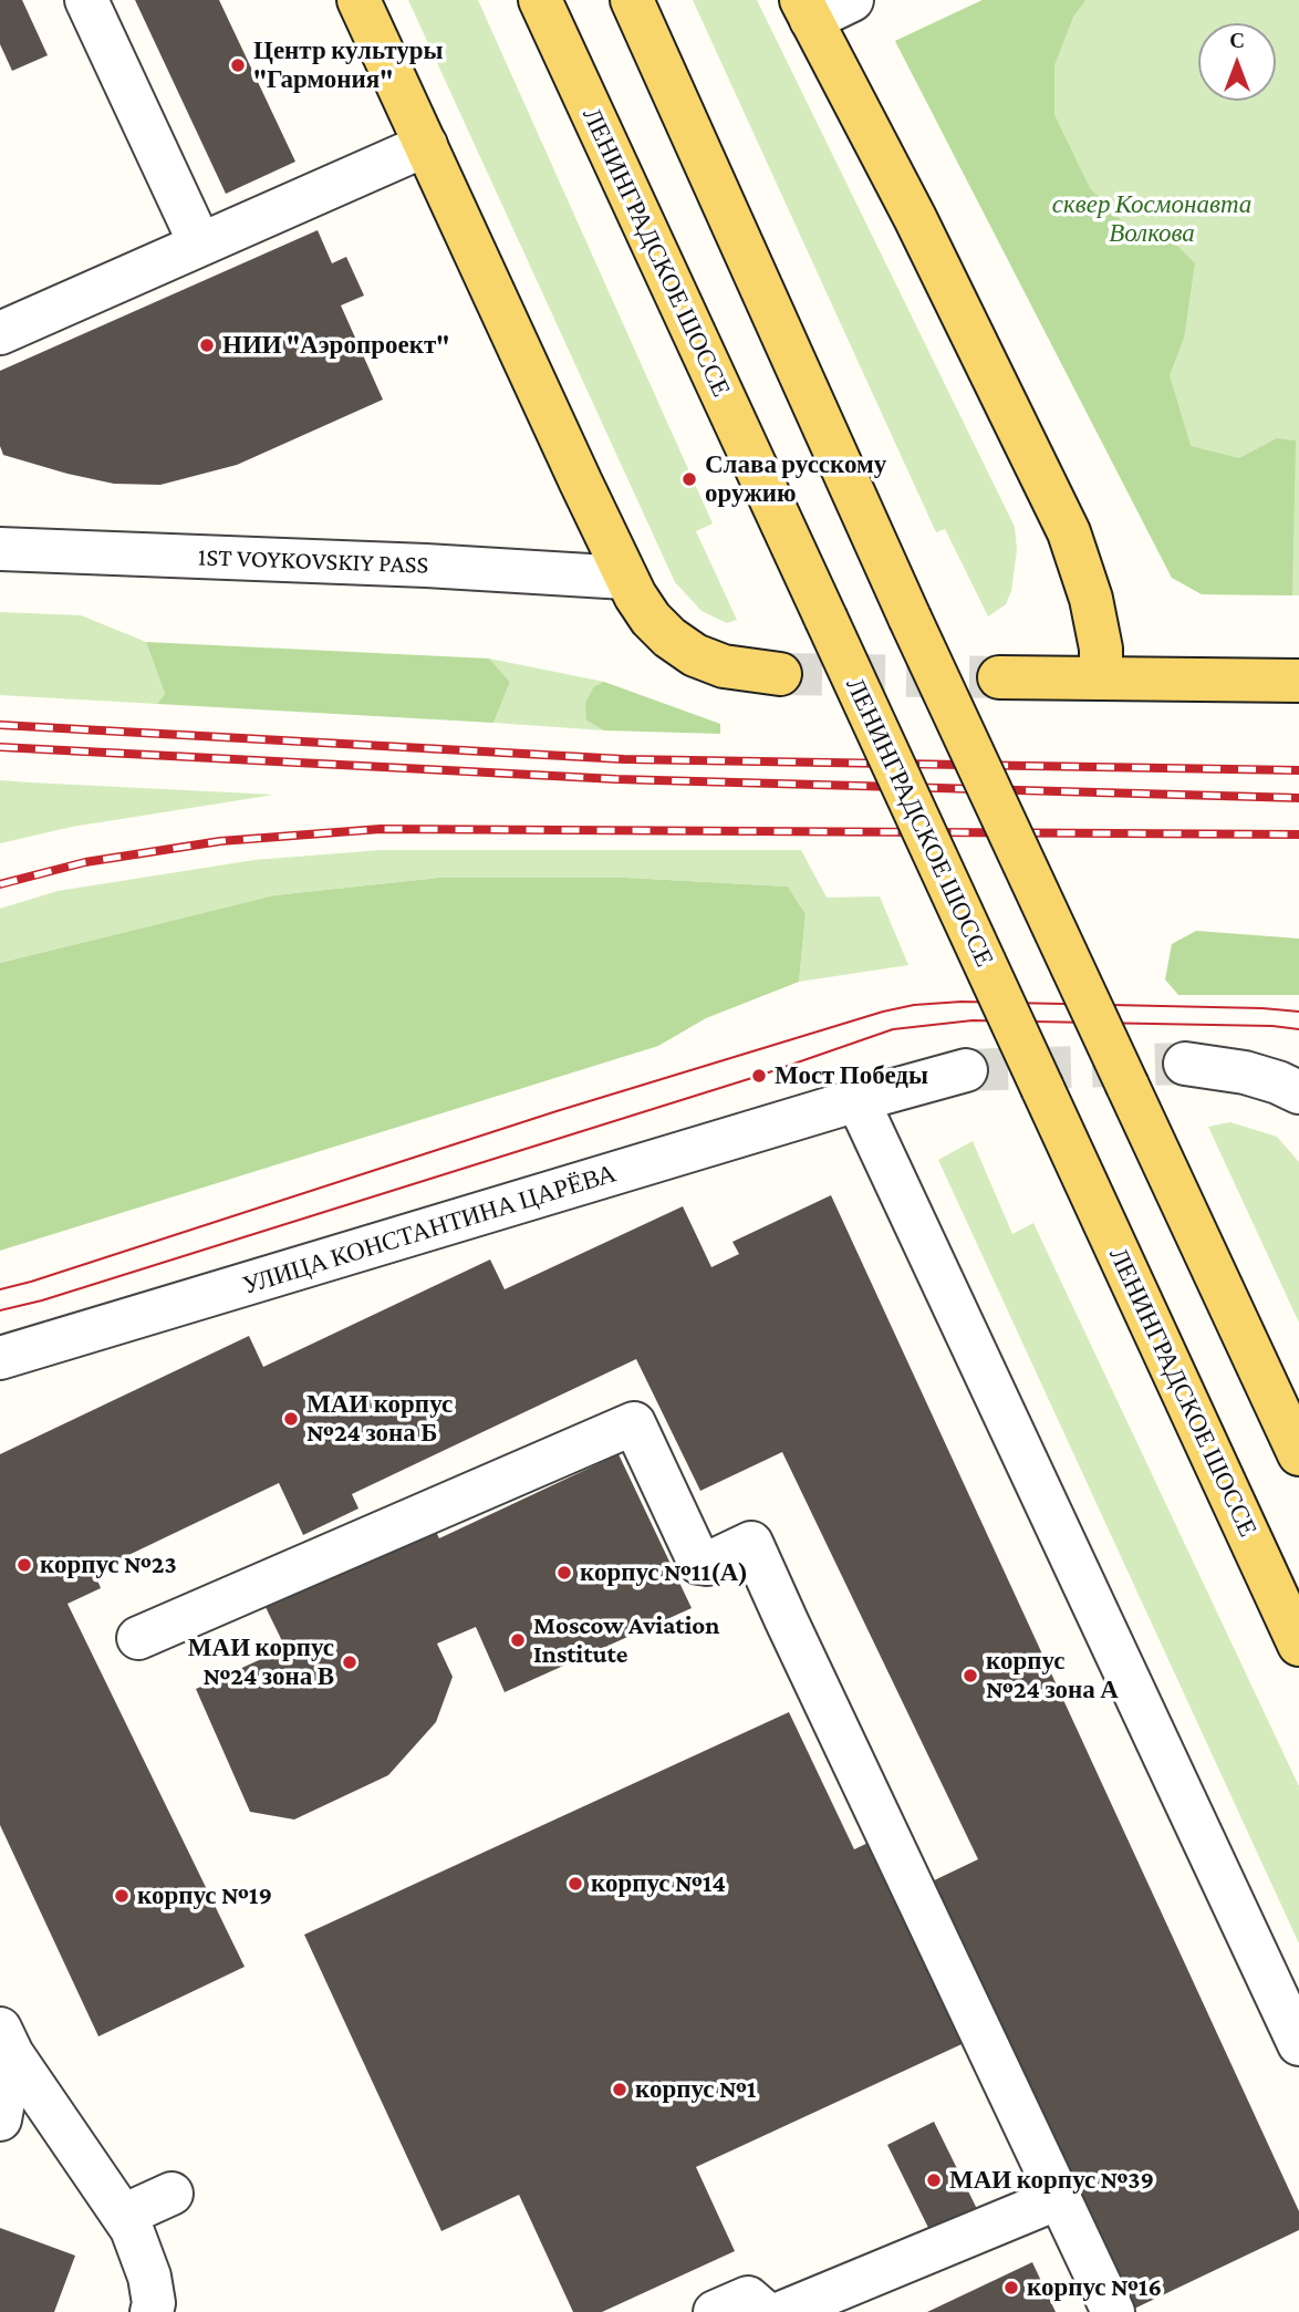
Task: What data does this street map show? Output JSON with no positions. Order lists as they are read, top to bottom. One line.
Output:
{"streets":{"main road":["ЛЕНИНГРАДСКОЕ ШОССЕ"],"street":["1ST VOYKOVSKIY PASS","УЛИЦА КОНСТАНТИНА ЦАРЁВА"]},"parks":["сквер Космонавта Волкова"],"places":["Центр культуры \"Гармония\"","НИИ \"Аэропроект\"","Слава русскому оружию","Мост Победы","МАИ корпус №24 зона Б","корпус №23","корпус №11(А)","Moscow Aviation Institute","МАИ корпус №24 зона В","корпус №24 зона А","корпус №14","корпус №19","корпус №1","МАИ корпус №39","корпус №16"],"north":"top"}
